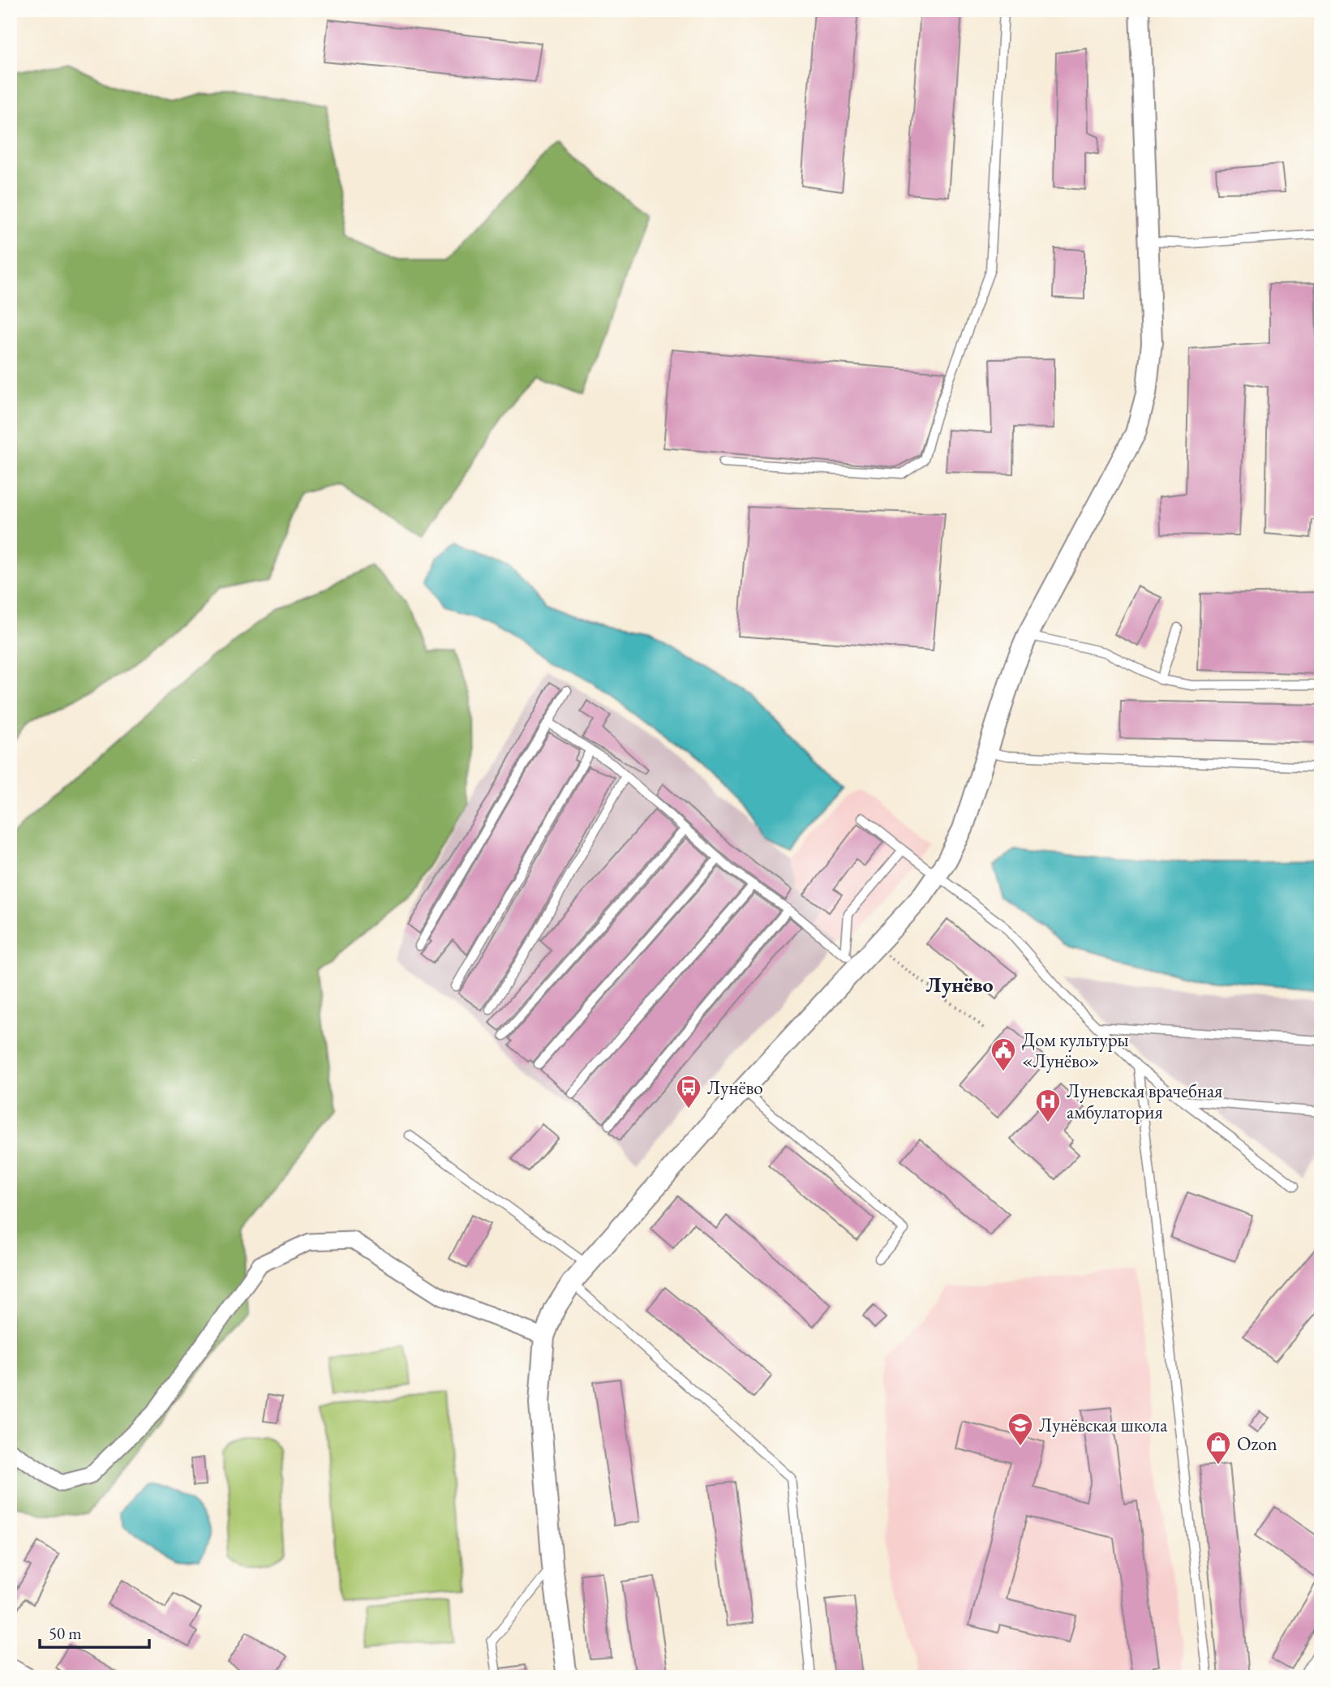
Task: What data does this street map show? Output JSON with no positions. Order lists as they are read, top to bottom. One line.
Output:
{"districts":["Лунёво"],"places":{"public building":["Дом культуры «Лунёво»"],"bus stop":["Лунёво"],"hospital":["Луневская врачебная амбулатория"],"school or university":["Лунёвская школа"],"shop":["Ozon"]},"scale_bar":"50 m"}
